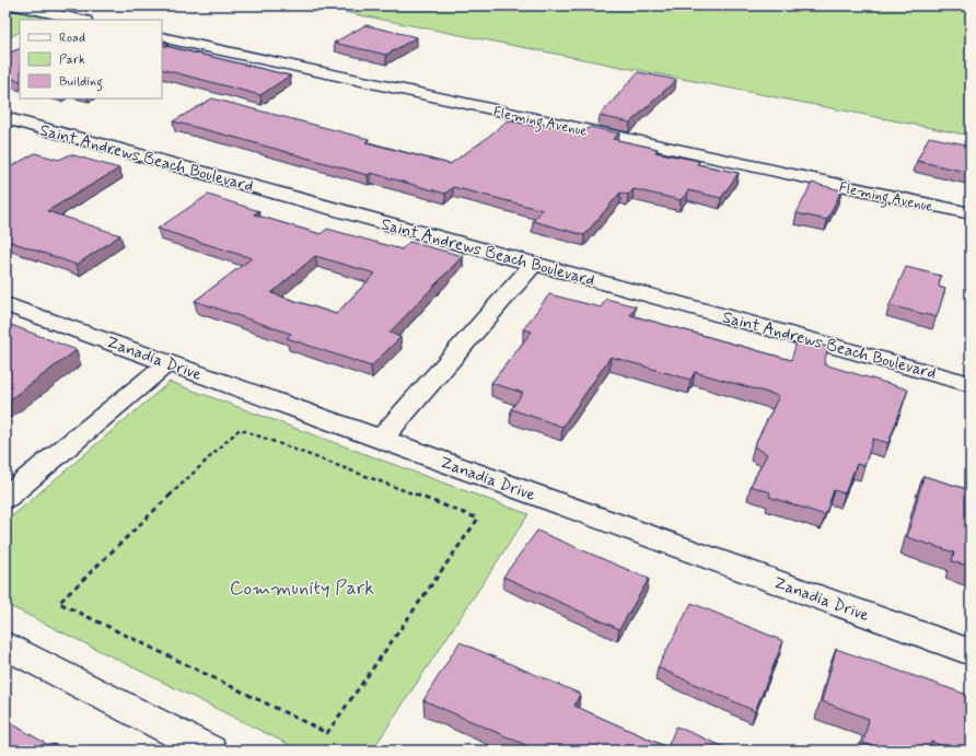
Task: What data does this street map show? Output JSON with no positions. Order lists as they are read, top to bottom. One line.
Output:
{"streets":{"street":["Fleming Avenue","Saint Andrews Beach Boulevard","Zanadia Drive"]},"parks":["Community Park"],"legend":["Road","Park","Building"]}
